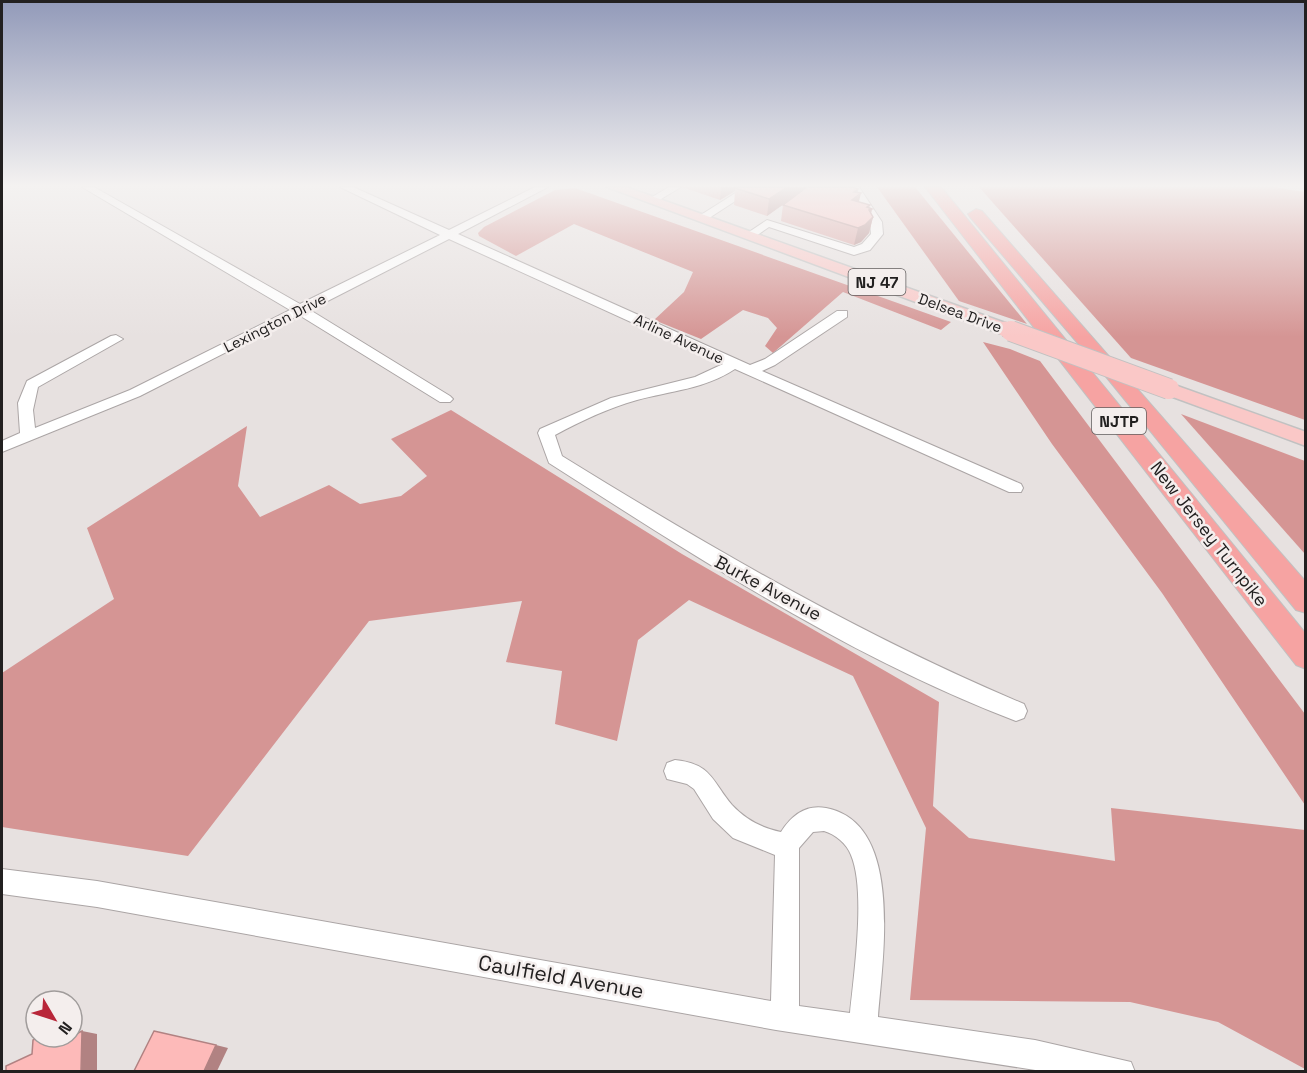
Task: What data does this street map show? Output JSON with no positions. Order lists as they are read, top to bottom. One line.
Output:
{"streets":{"highway":["NJTP","New Jersey Turnpike"],"main road":["NJ 47","Delsea Drive"],"street":["Lexington Drive","Arline Avenue","Burke Avenue","Caulfield Avenue"]},"crossings":[["Arline Avenue","Burke Avenue"]],"north":"bottom right"}
